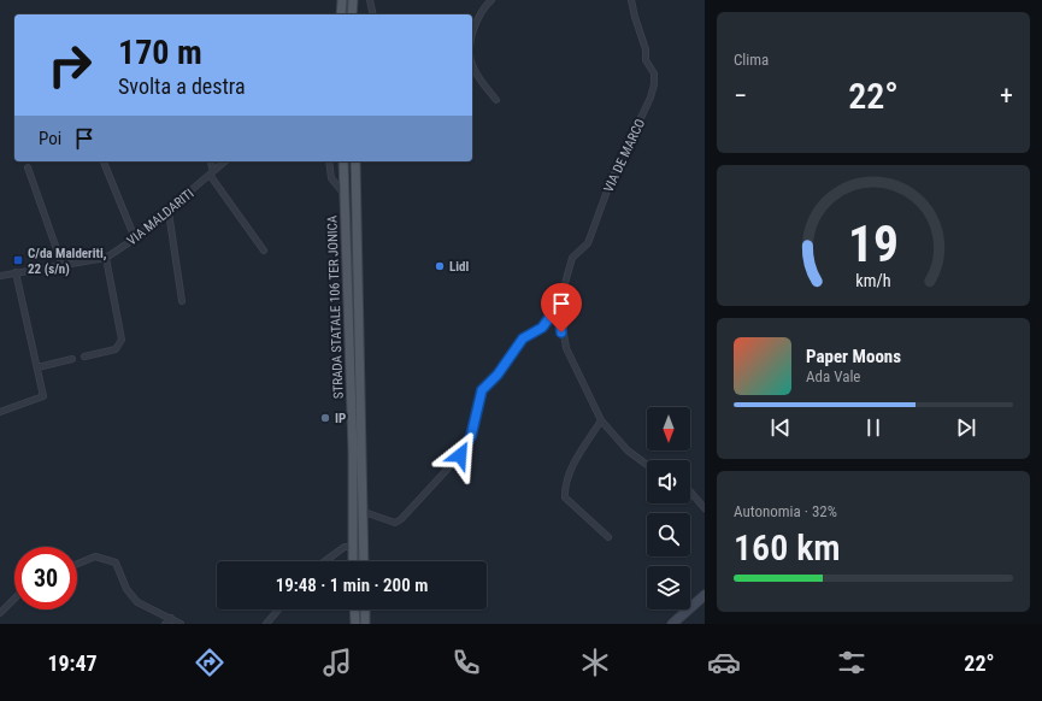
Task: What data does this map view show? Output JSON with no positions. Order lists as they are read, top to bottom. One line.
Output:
{"streets":{"main road":["STRADA STATALE 106 TER JONICA"],"street":["VIA DE MARCO","VIA MALDARITI"]},"places":{"transit":["C/da Malderiti, 22 (s/n)"],"other":["Lidl","IP"]},"north":"bottom","page":{"tile":["Clima",["Autonomia · 32%","160 km"]],"turn":["170 m","Svolta a destra"],"heat":["−","22°","+"],"then":"Poi","song":["Paper Moons","Ada Vale"],"limit":"30","trip":"19:48 · 1 min · 200 m","tabs":["19:47","22°"],"gauge":["19","km/h"]}}
